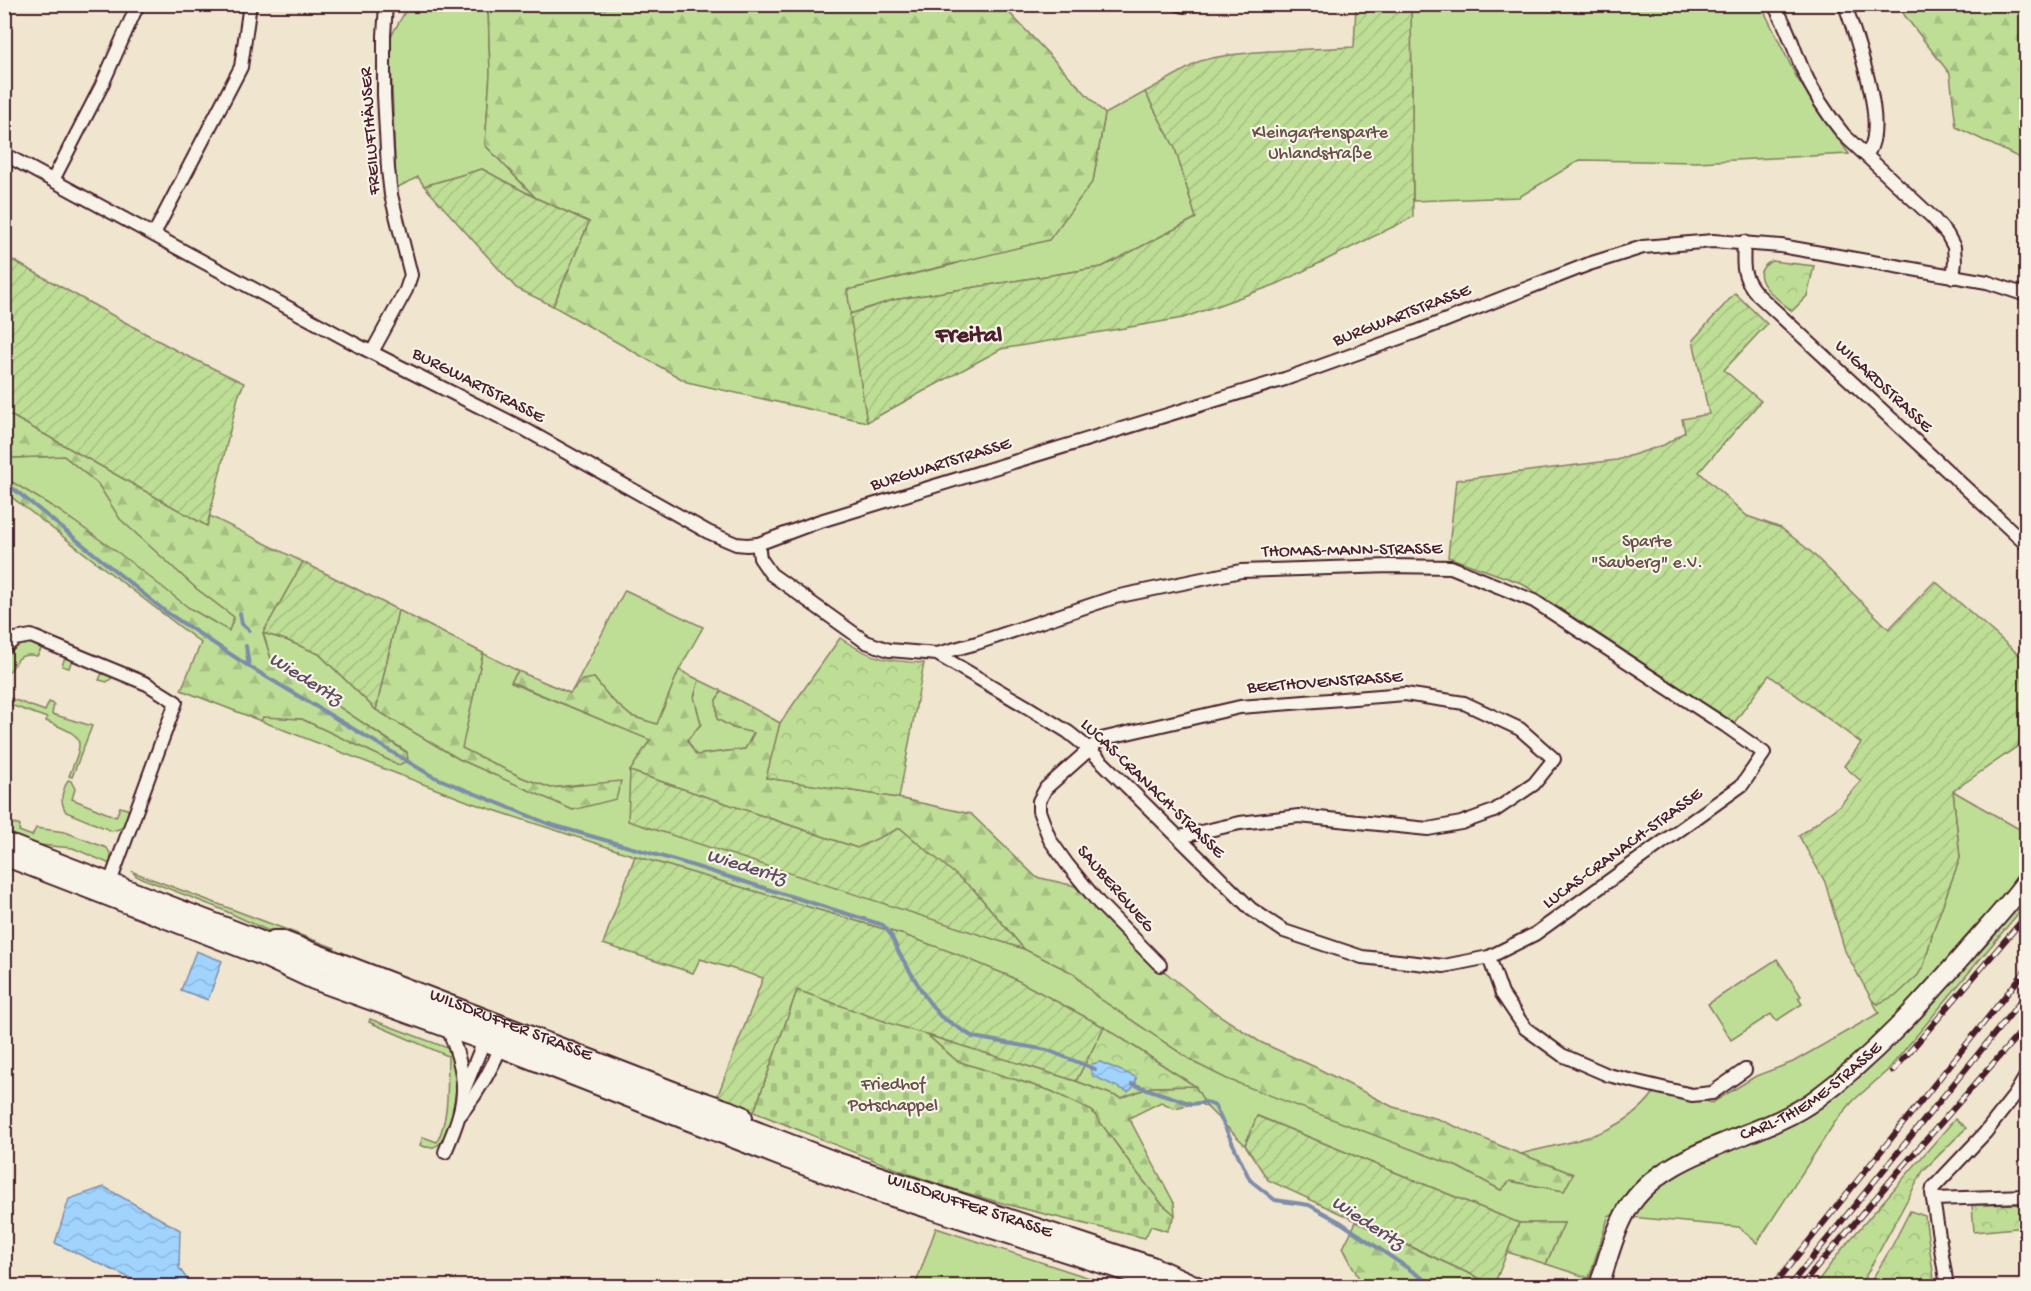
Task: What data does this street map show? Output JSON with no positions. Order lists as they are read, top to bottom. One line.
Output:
{"streets":{"main road":["WILSDRUFFER STRASSE","CARL-THIEME-STRASSE"],"street":["FREILUFTHÄUSER","BURGWARTSTRASSE","WIGARDSTRASSE","THOMAS-MANN-STRASSE","BEETHOVENSTRASSE","LUCAS-CRANACH-STRASSE","SAUBERGWEG"]},"crossings":[["FREILUFTHÄUSER","BURGWARTSTRASSE"],["BURGWARTSTRASSE","WIGARDSTRASSE"],["BURGWARTSTRASSE","LUCAS-CRANACH-STRASSE"],["THOMAS-MANN-STRASSE","LUCAS-CRANACH-STRASSE"],["BEETHOVENSTRASSE","LUCAS-CRANACH-STRASSE"],["BEETHOVENSTRASSE","SAUBERGWEG"],["LUCAS-CRANACH-STRASSE","SAUBERGWEG"]],"districts":["Freital"],"water":["Wiederitz"],"parks":["Kleingartensparte Uhlandstraße","Sparte \"Sauberg\" e.V.","Friedhof Potschappel"]}
